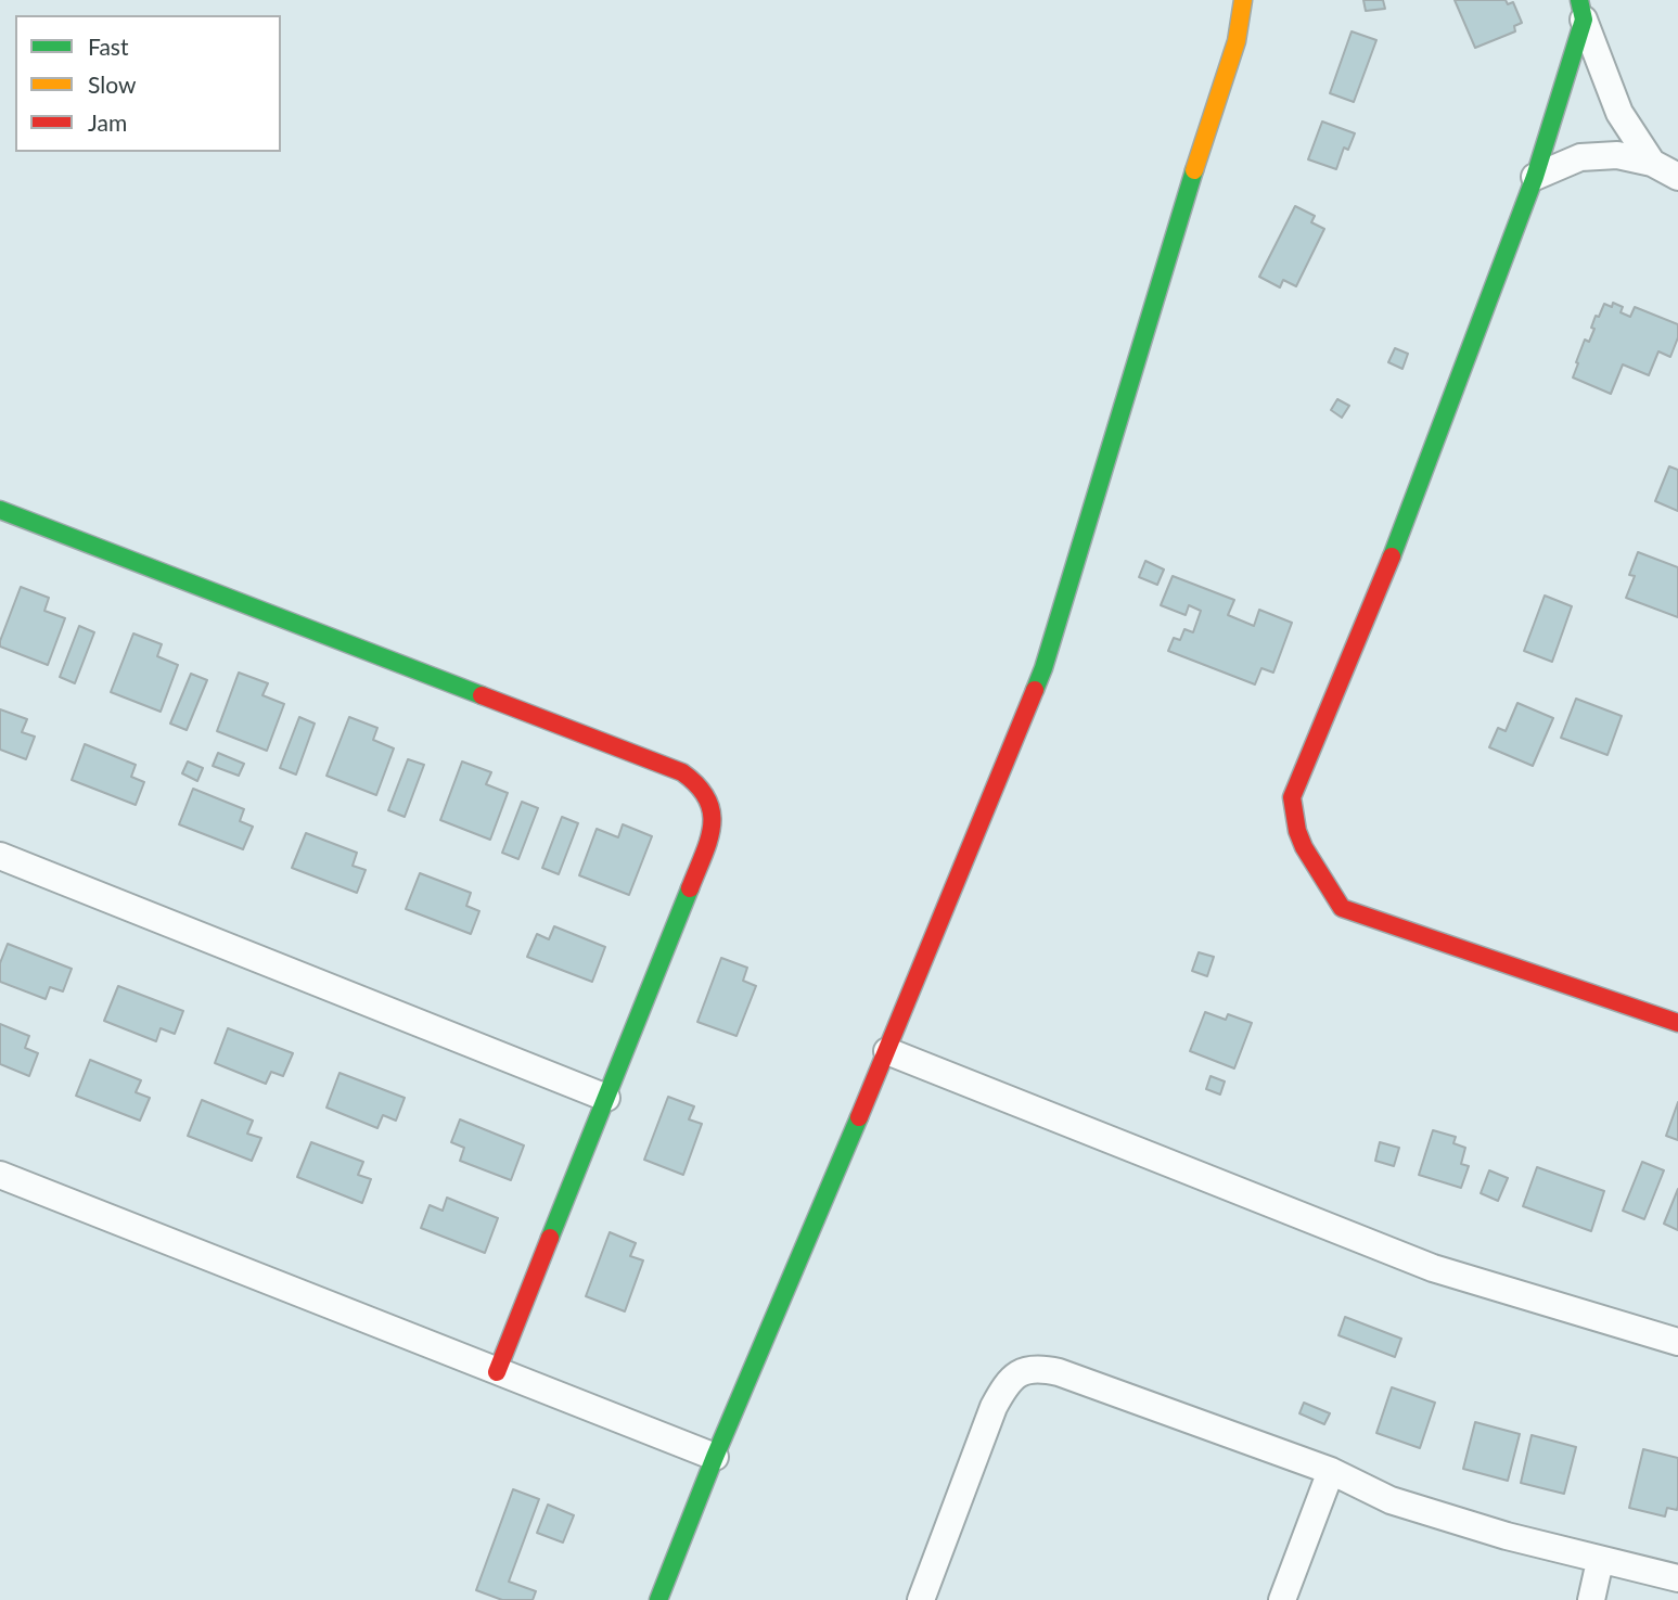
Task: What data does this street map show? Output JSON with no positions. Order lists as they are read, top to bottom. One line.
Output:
{"legend":["Fast","Slow","Jam"]}
